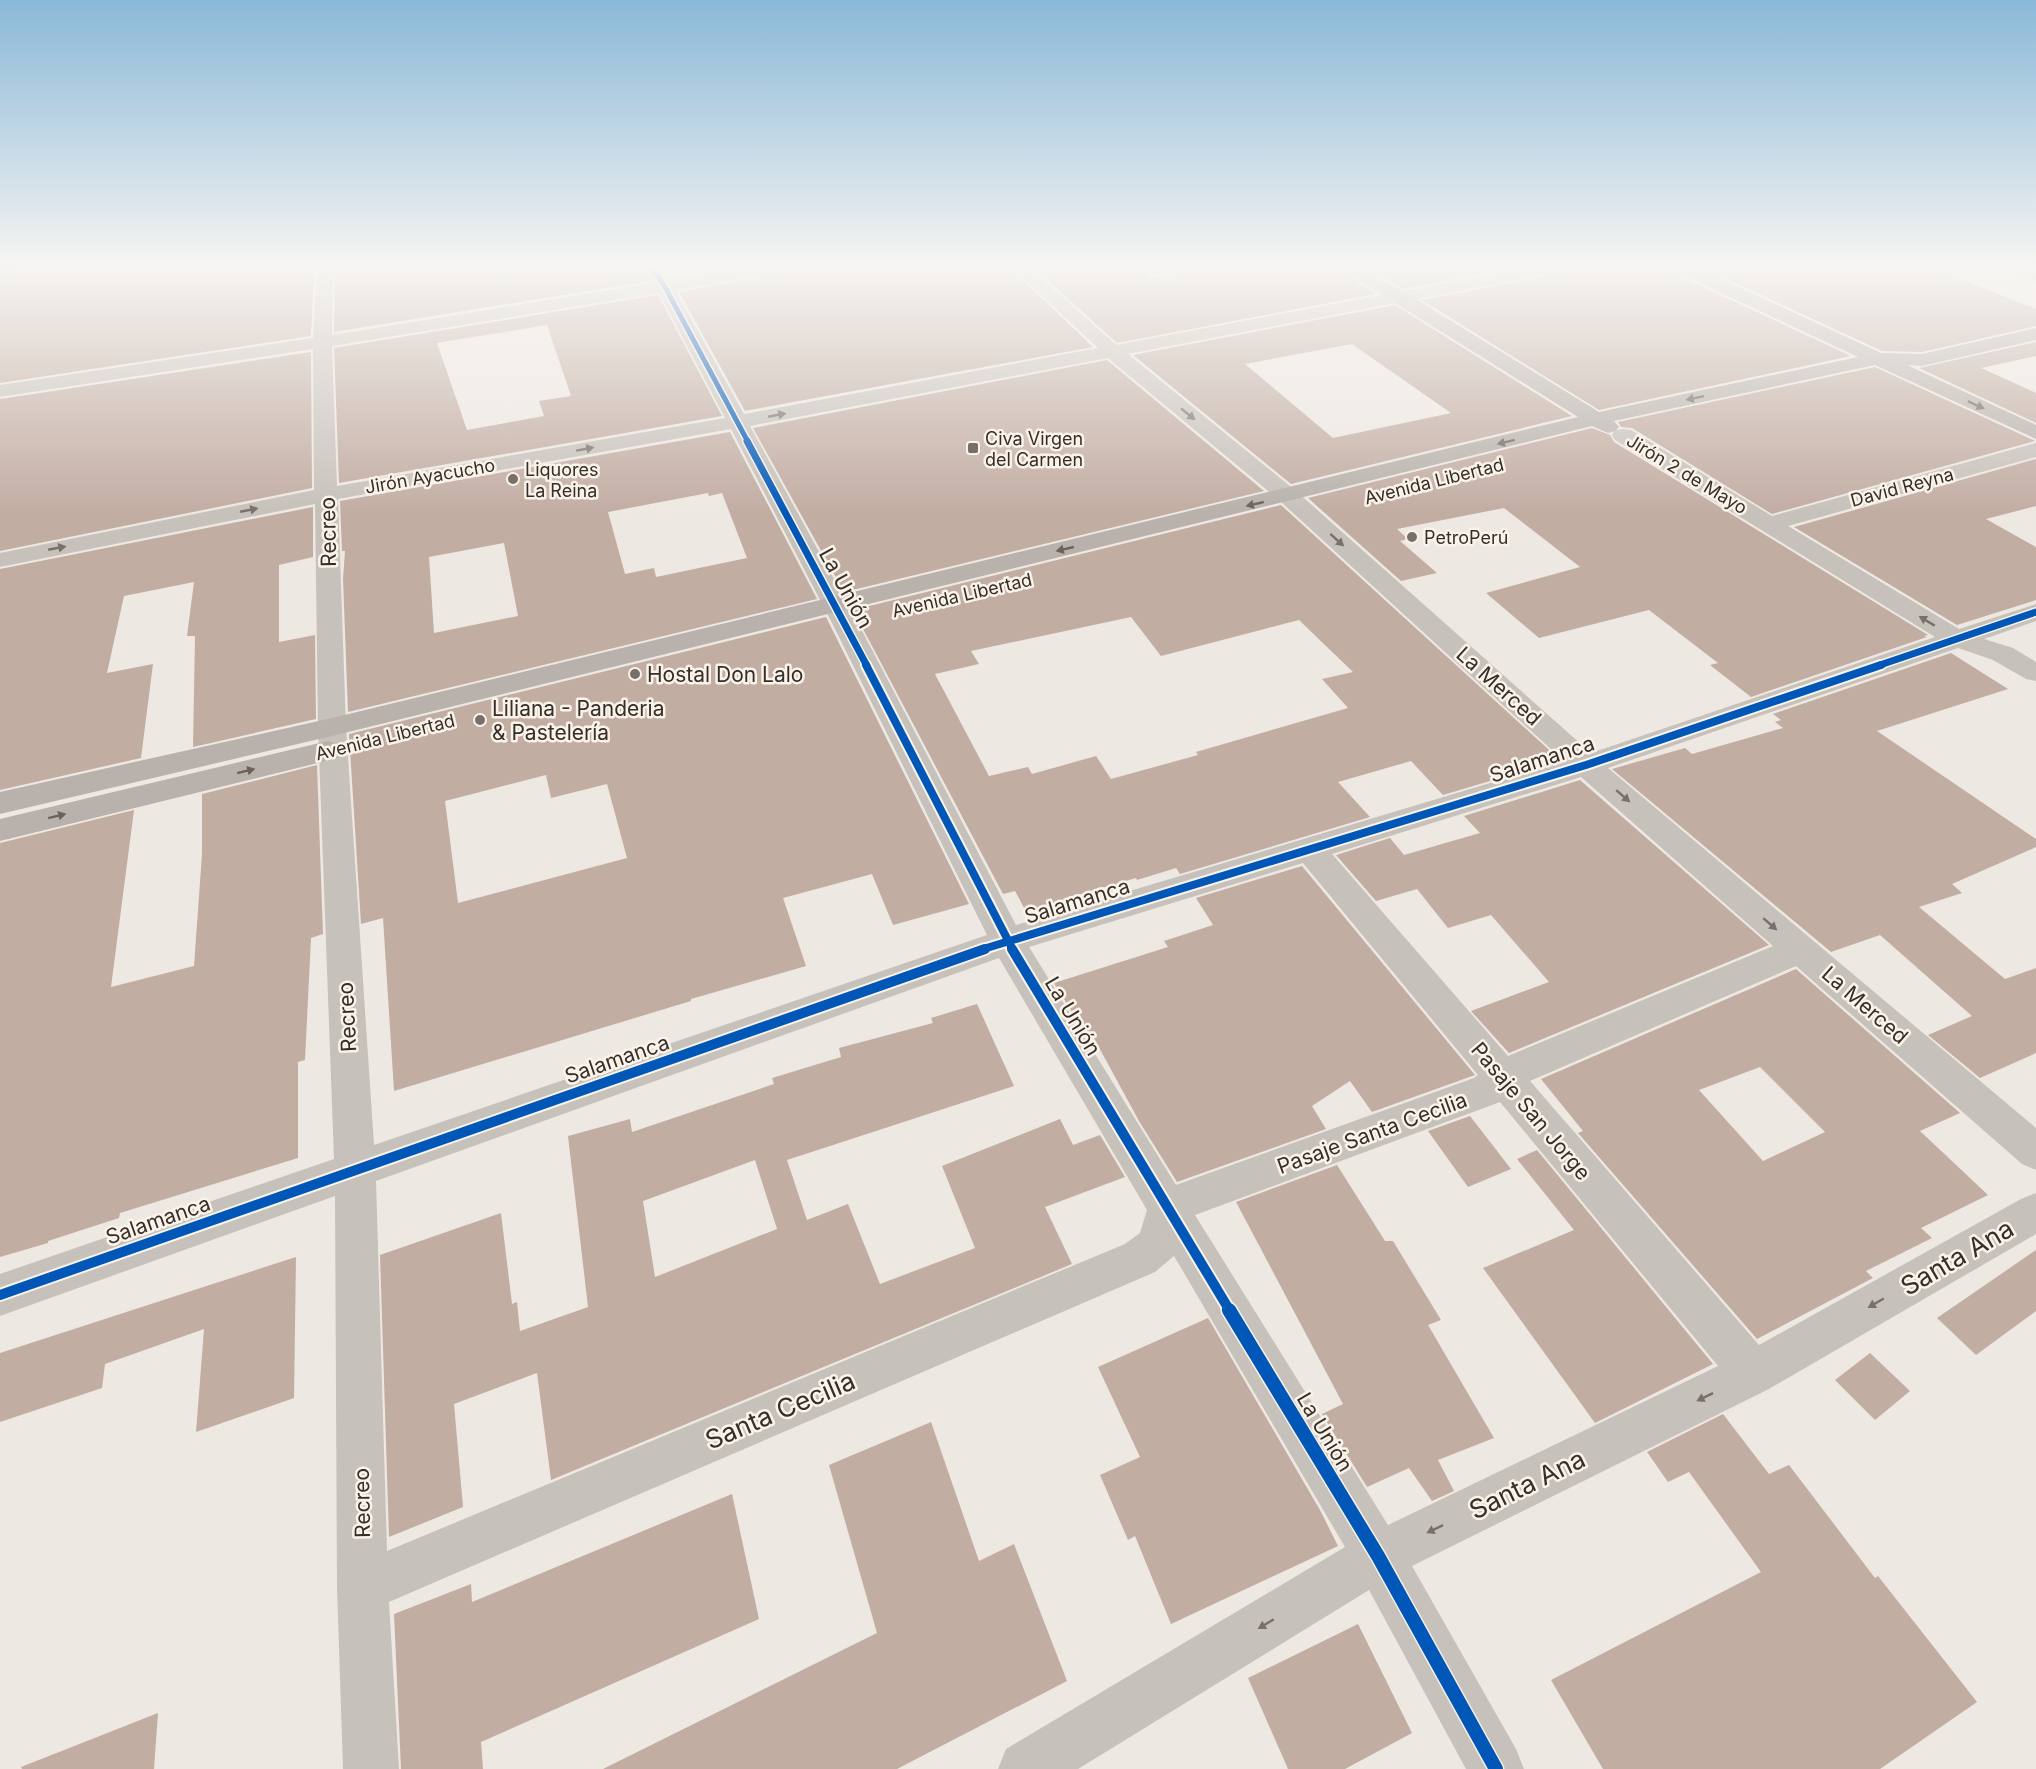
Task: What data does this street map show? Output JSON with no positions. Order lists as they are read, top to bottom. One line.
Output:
{"streets":{"main road":["Jirón 2 de Mayo","Avenida Libertad"],"street":["Jirón Ayacucho","David Reyna","Recreo","La Unión","La Merced","Salamanca","Pasaje San Jorge","Pasaje Santa Cecilia","Santa Ana","Santa Cecilia"]},"crossings":[["Jirón 2 de Mayo","Avenida Libertad"],["Jirón 2 de Mayo","David Reyna"],["Jirón 2 de Mayo","Salamanca"],["Jirón Ayacucho","Recreo"],["Jirón Ayacucho","La Unión"],["Jirón Ayacucho","La Merced"],["Avenida Libertad","Recreo"],["Avenida Libertad","La Unión"],["Avenida Libertad","La Merced"],["Recreo","Salamanca"],["Recreo","Santa Cecilia"],["La Unión","Salamanca"],["La Unión","Pasaje Santa Cecilia"],["La Unión","Santa Ana"],["La Unión","Santa Cecilia"],["La Merced","Salamanca"],["La Merced","Pasaje Santa Cecilia"],["Salamanca","Pasaje San Jorge"],["Pasaje San Jorge","Pasaje Santa Cecilia"],["Pasaje San Jorge","Santa Ana"],["Pasaje Santa Cecilia","Santa Cecilia"]],"one_way":["Jirón Ayacucho","La Merced","Santa Ana"],"places":{"transit":["Civa Virgen del Carmen"],"other":["Liquores La Reina","PetroPerú","Hostal Don Lalo","Liliana - Panderia & Pastelería"]}}
